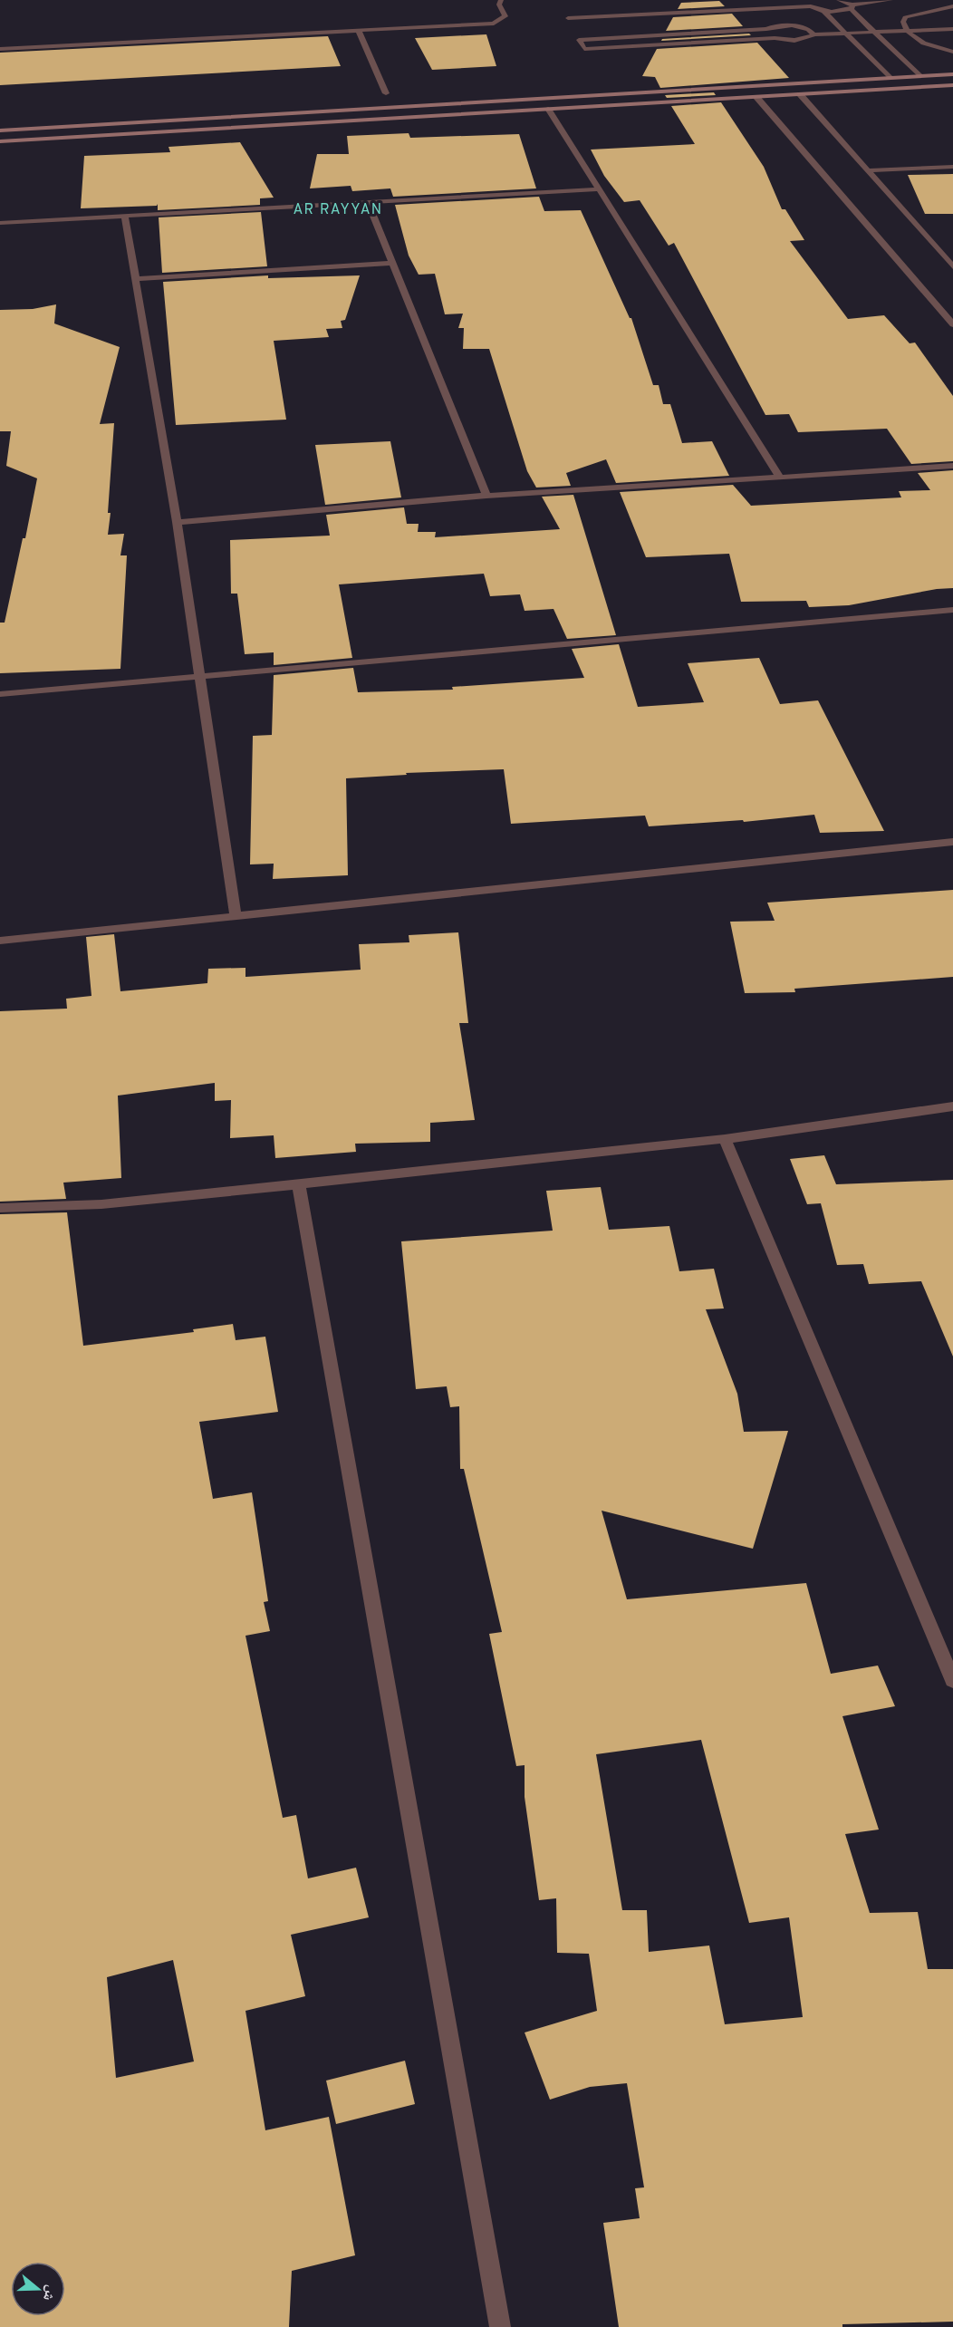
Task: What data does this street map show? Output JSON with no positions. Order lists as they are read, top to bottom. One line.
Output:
{"districts":["AR RAYYAN"],"north":"right"}
